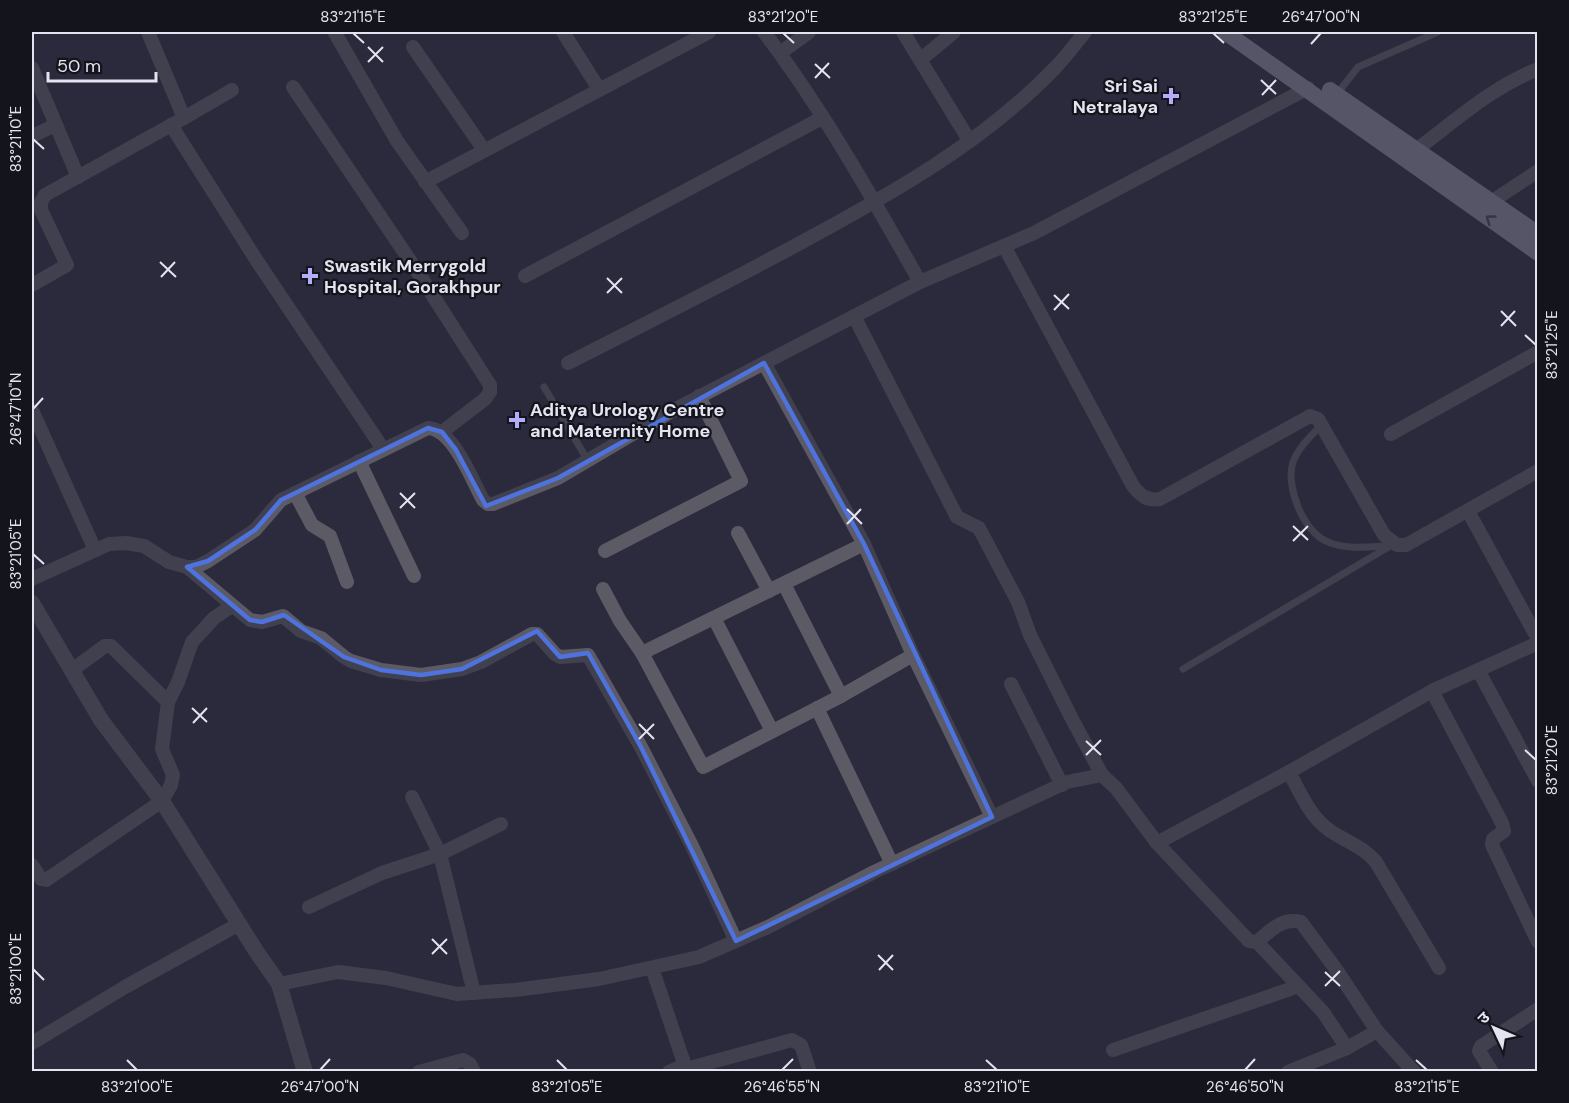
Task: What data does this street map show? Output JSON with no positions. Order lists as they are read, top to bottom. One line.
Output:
{"places":{"health":["Sri Sai Netralaya","Swastik Merrygold Hospital, Gorakhpur","Aditya Urology Centre and Maternity Home"]},"scale_bar":"50 m","north":"top left","coordinates":["83°21'15\"E","83°21'20\"E","83°21'25\"E","26°47'00\"N","83°21'10\"E","26°47'10\"N","83°21'05\"E","83°21'00\"E","26°46'55\"N","26°46'50\"N"]}
